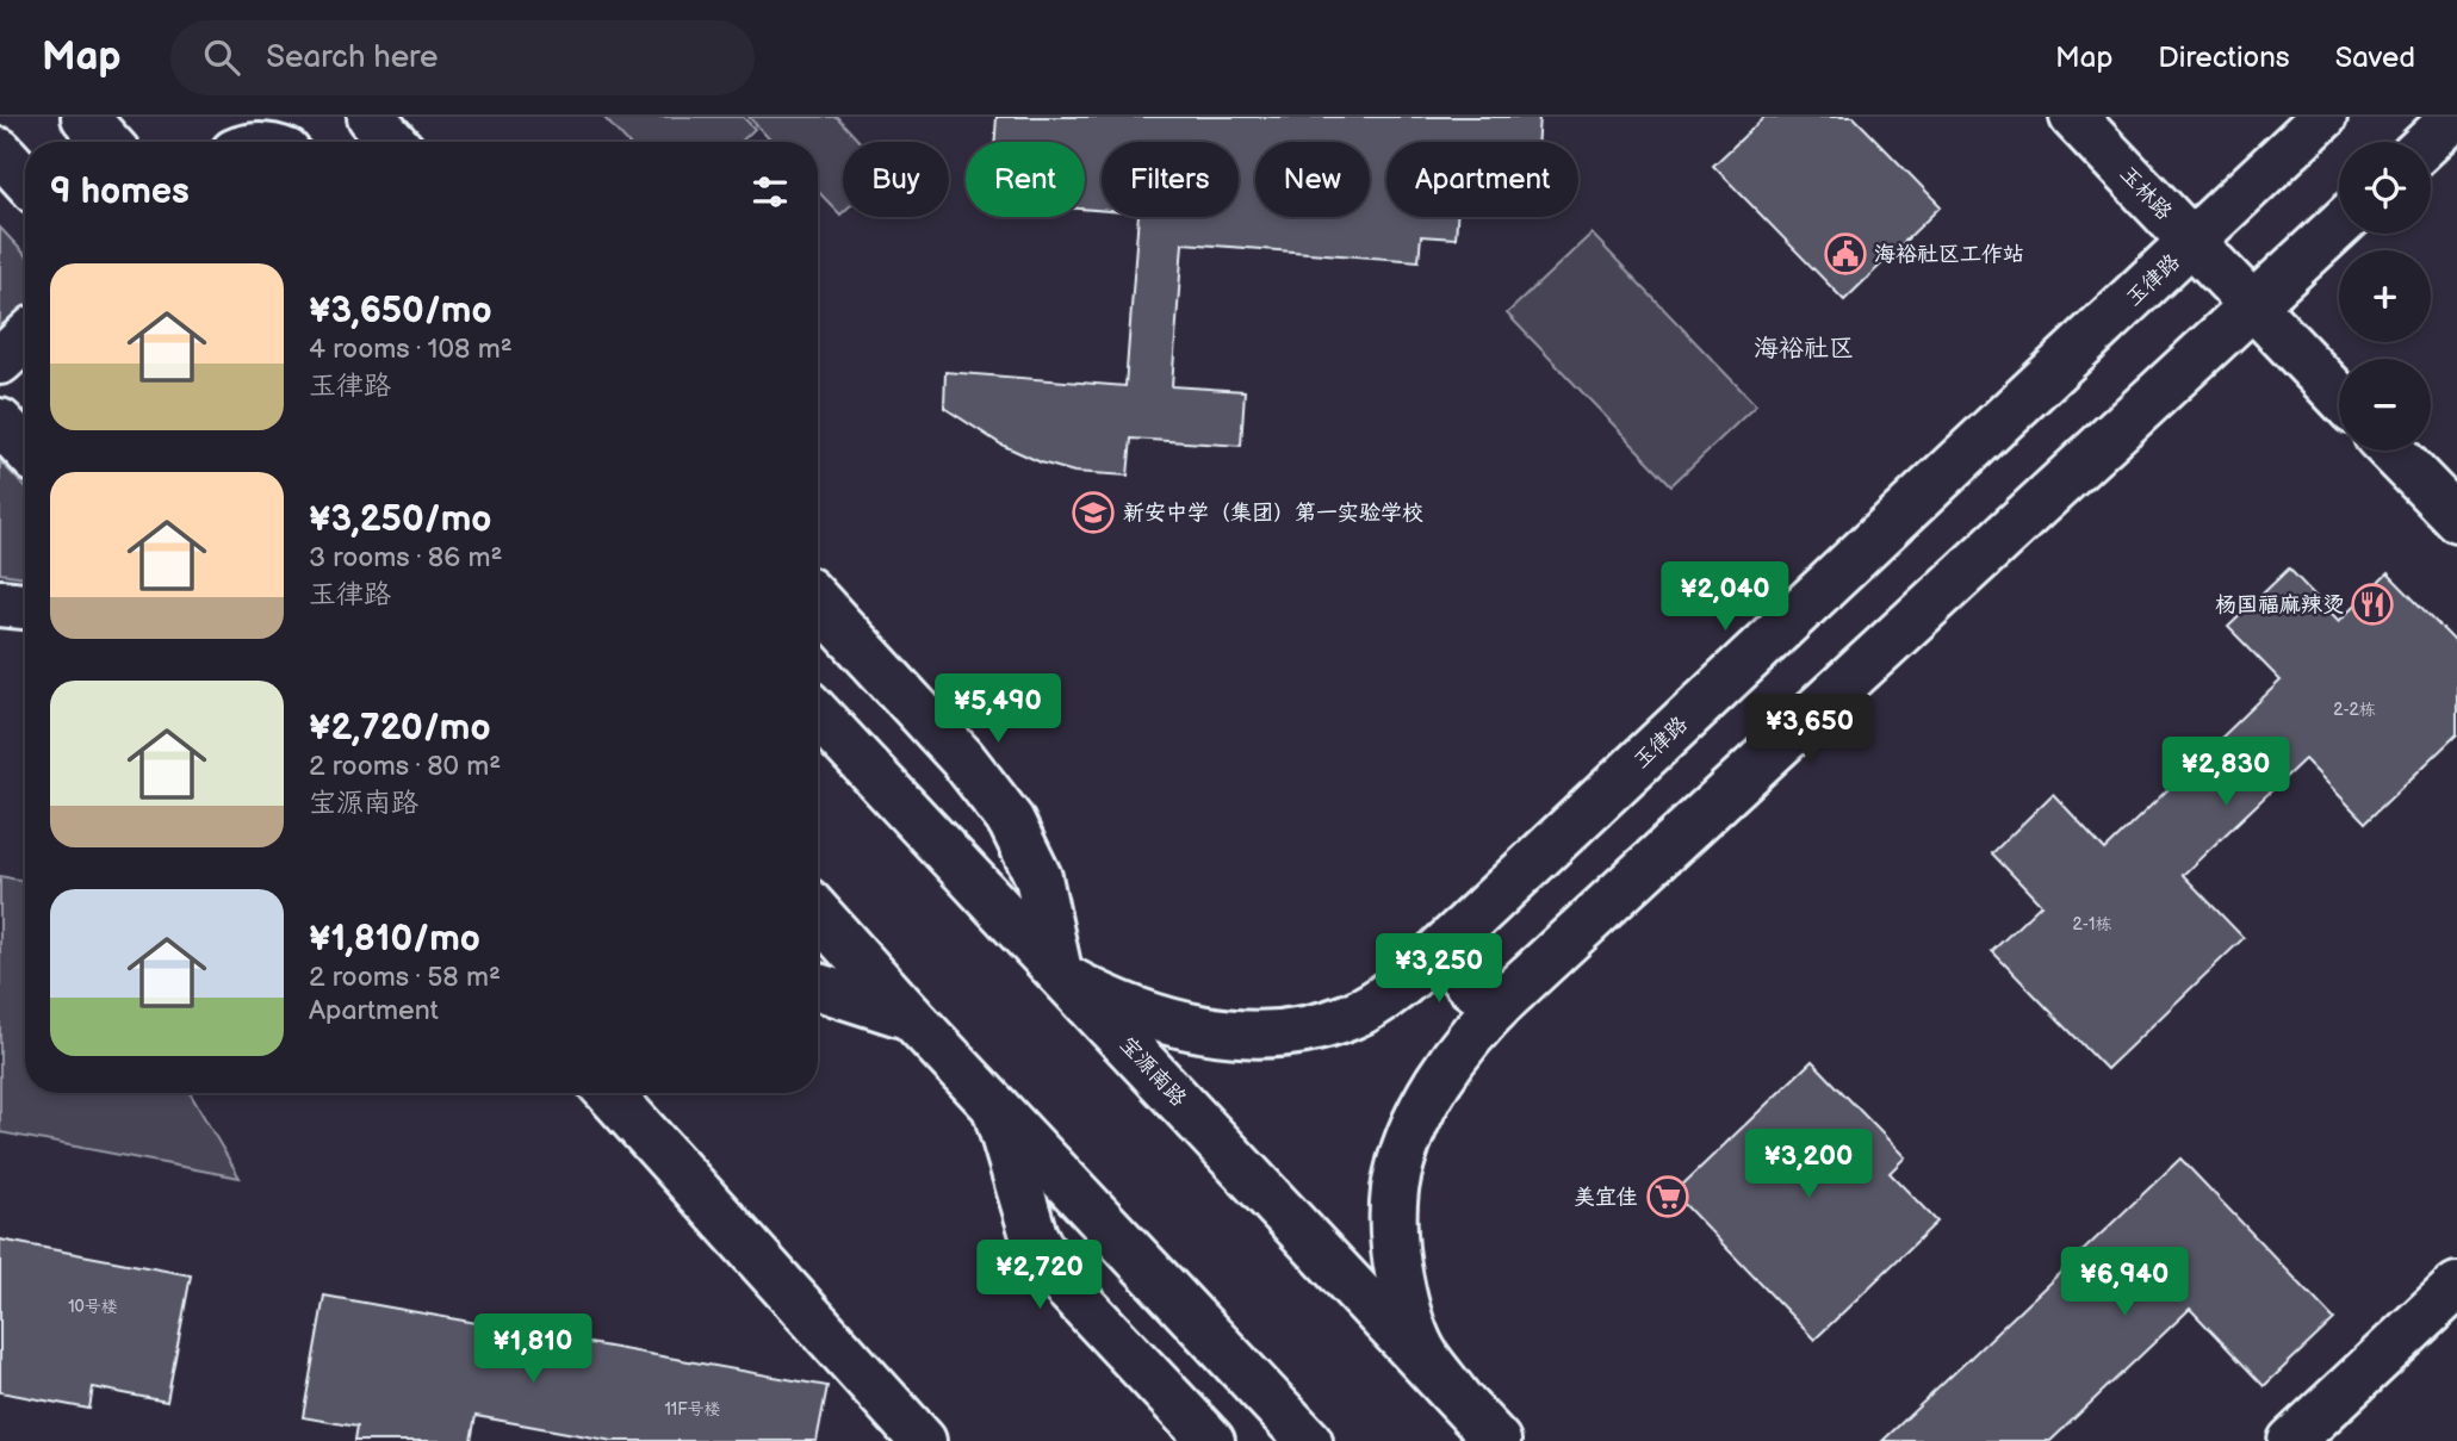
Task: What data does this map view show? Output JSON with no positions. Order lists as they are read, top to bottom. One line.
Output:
{"streets":{"main road":["玉林路","玉律路","宝源南路"]},"crossings":[["玉林路","玉律路"],["玉律路","宝源南路"]],"districts":["海裕社区"],"places":{"public building":["海裕社区工作站"],"school or university":["新安中学（集团）第一实验学校"],"restaurant":["杨国福麻辣烫"],"supermarket":["美宜佳"]},"house_numbers":["2-2栋","2-1栋","10号楼","11F号楼"],"page":{"header":"Map","search":"Search here","nav":["Map","Directions","Saved"],"map_buttons":["+","−"],"chip":["Buy","Rent","Filters","New","Apartment"],"heading":"9 homes","list":[{"name":"¥3,650/mo","note":"4 rooms · 108 m² · 玉律路"},{"name":"¥3,250/mo","note":"3 rooms · 86 m² · 玉律路"},{"name":"¥2,720/mo","note":"2 rooms · 80 m² · 宝源南路"},{"name":"¥1,810/mo","note":"2 rooms · 58 m² · Apartment"}],"price":["¥2,040","¥5,490","¥3,650","¥2,830","¥3,250","¥3,200","¥2,720","¥6,940","¥1,810"]}}
